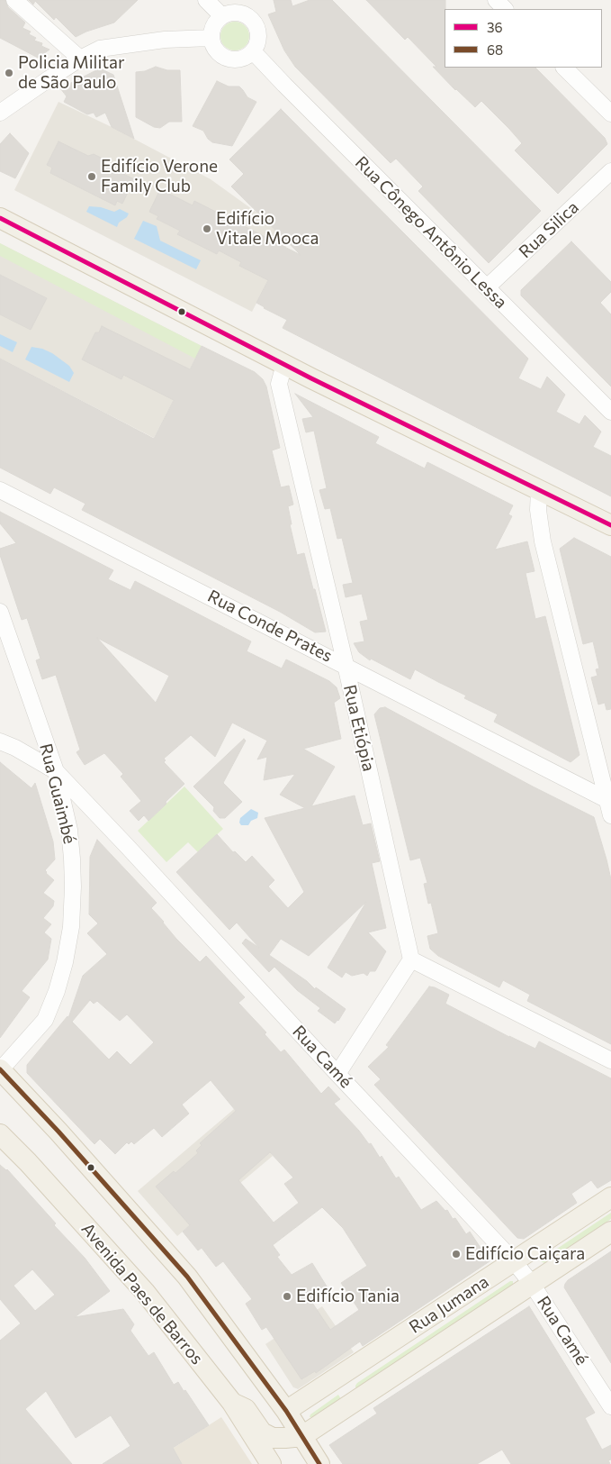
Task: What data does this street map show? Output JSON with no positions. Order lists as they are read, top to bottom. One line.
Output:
{"streets":{"main road":["Avenida Paes de Barros","Rua Jumana"],"street":["Rua Silica","Rua Cônego Antônio Lessa","Rua Conde Prates","Rua Etiópia","Rua Guaimbé","Rua Camé"]},"crossings":[["Rua Silica","Rua Cônego Antônio Lessa"],["Rua Conde Prates","Rua Etiópia"],["Rua Guaimbé","Rua Camé"],["Rua Camé","Rua Jumana"]],"places":["Policia Militar de São Paulo","Edifício Verone Family Club","Edifício Vitale Mooca","Edifício Caiçara","Edifício Tania"],"lines":["transit line 36","transit line 68"],"legend":["36","68"]}
